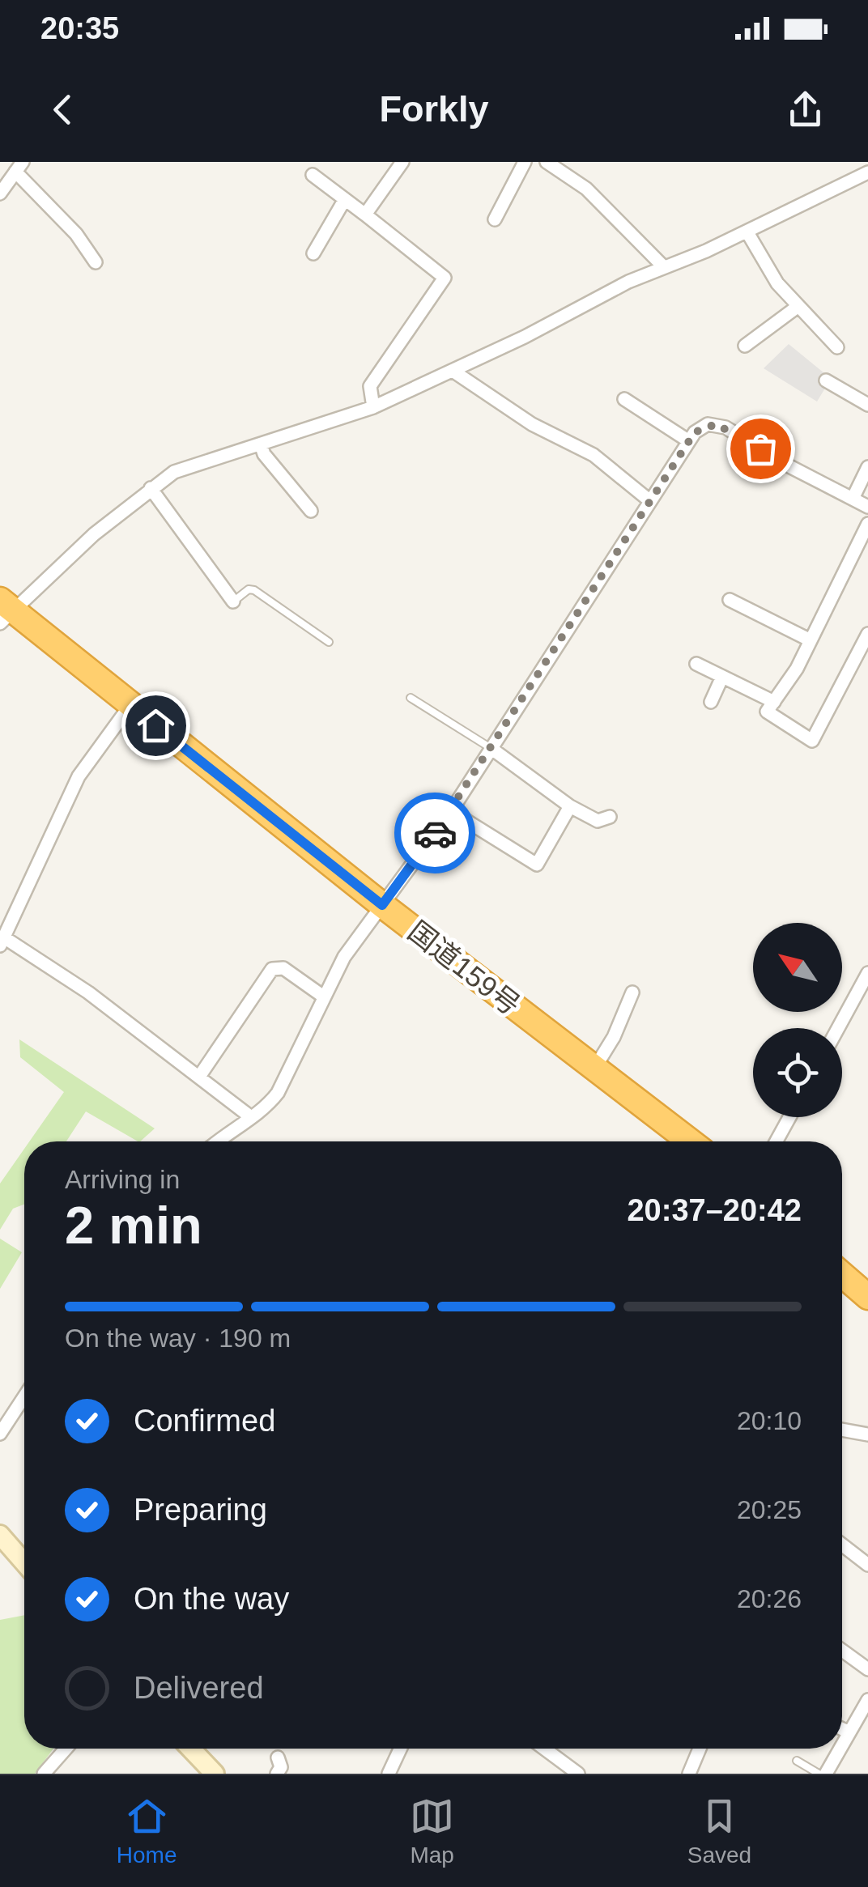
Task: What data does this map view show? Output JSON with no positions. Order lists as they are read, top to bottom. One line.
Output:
{"streets":{"highway":["国道159号"]},"north":"top left","page":{"status":"20:35","header":"Forkly","heading":["2 min","Arriving in","20:37–20:42"],"bar":"On the way · 190 m","list":[["Confirmed","20:10"],["Preparing","20:25"],["On the way","20:26"],"Delivered"],"tabs":["Home","Map","Saved"]}}
